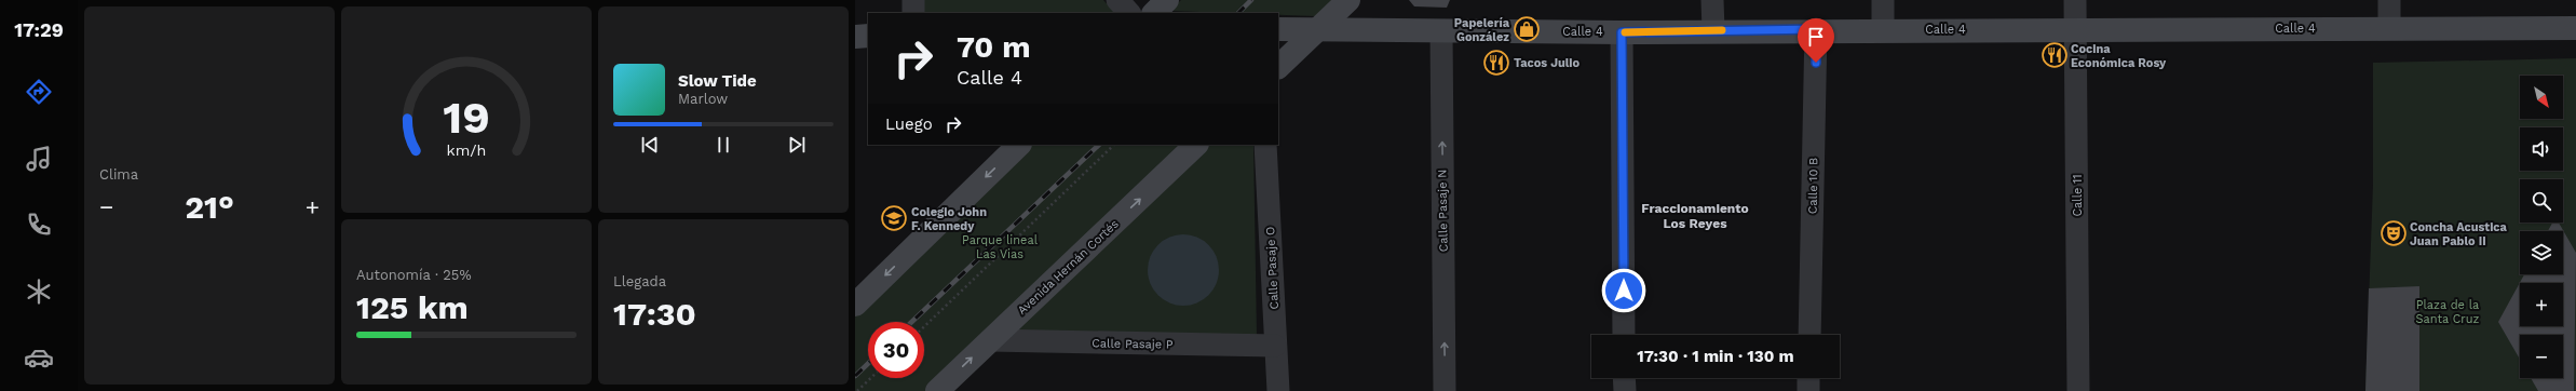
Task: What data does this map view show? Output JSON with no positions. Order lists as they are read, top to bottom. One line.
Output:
{"streets":{"street":["Calle 4","Calle 10 B","Calle 11","Calle Pasaje N","Avenida Hernán Cortés","Calle Pasaje O","Calle Pasaje P"]},"crossings":[["Calle 4","Calle 10 B"],["Calle 4","Calle 11"],["Calle 4","Calle Pasaje N"],["Avenida Hernán Cortés","Calle Pasaje P"],["Calle Pasaje O","Calle Pasaje P"]],"districts":["Fraccionamiento Los Reyes"],"parks":["Parque lineal Las Vias","Plaza de la Santa Cruz"],"places":{"shop":["Papelería González"],"restaurant":["Cocina Económica Rosy","Tacos Julio"],"school or university":["Colegio John F. Kennedy"],"theatre":["Concha Acustica Juan Pablo II"]},"north":"bottom right","page":{"tabs":"17:29","tile":["Clima",["Autonomía · 25%","125 km"],["Llegada","17:30"]],"turn":["70 m","Calle 4"],"song":["Slow Tide","Marlow"],"map_buttons":["+","−"],"then":"Luego","heat":["−","21°","+"],"limit":"30","trip":"17:30 · 1 min · 130 m","gauge":["19","km/h"]}}
